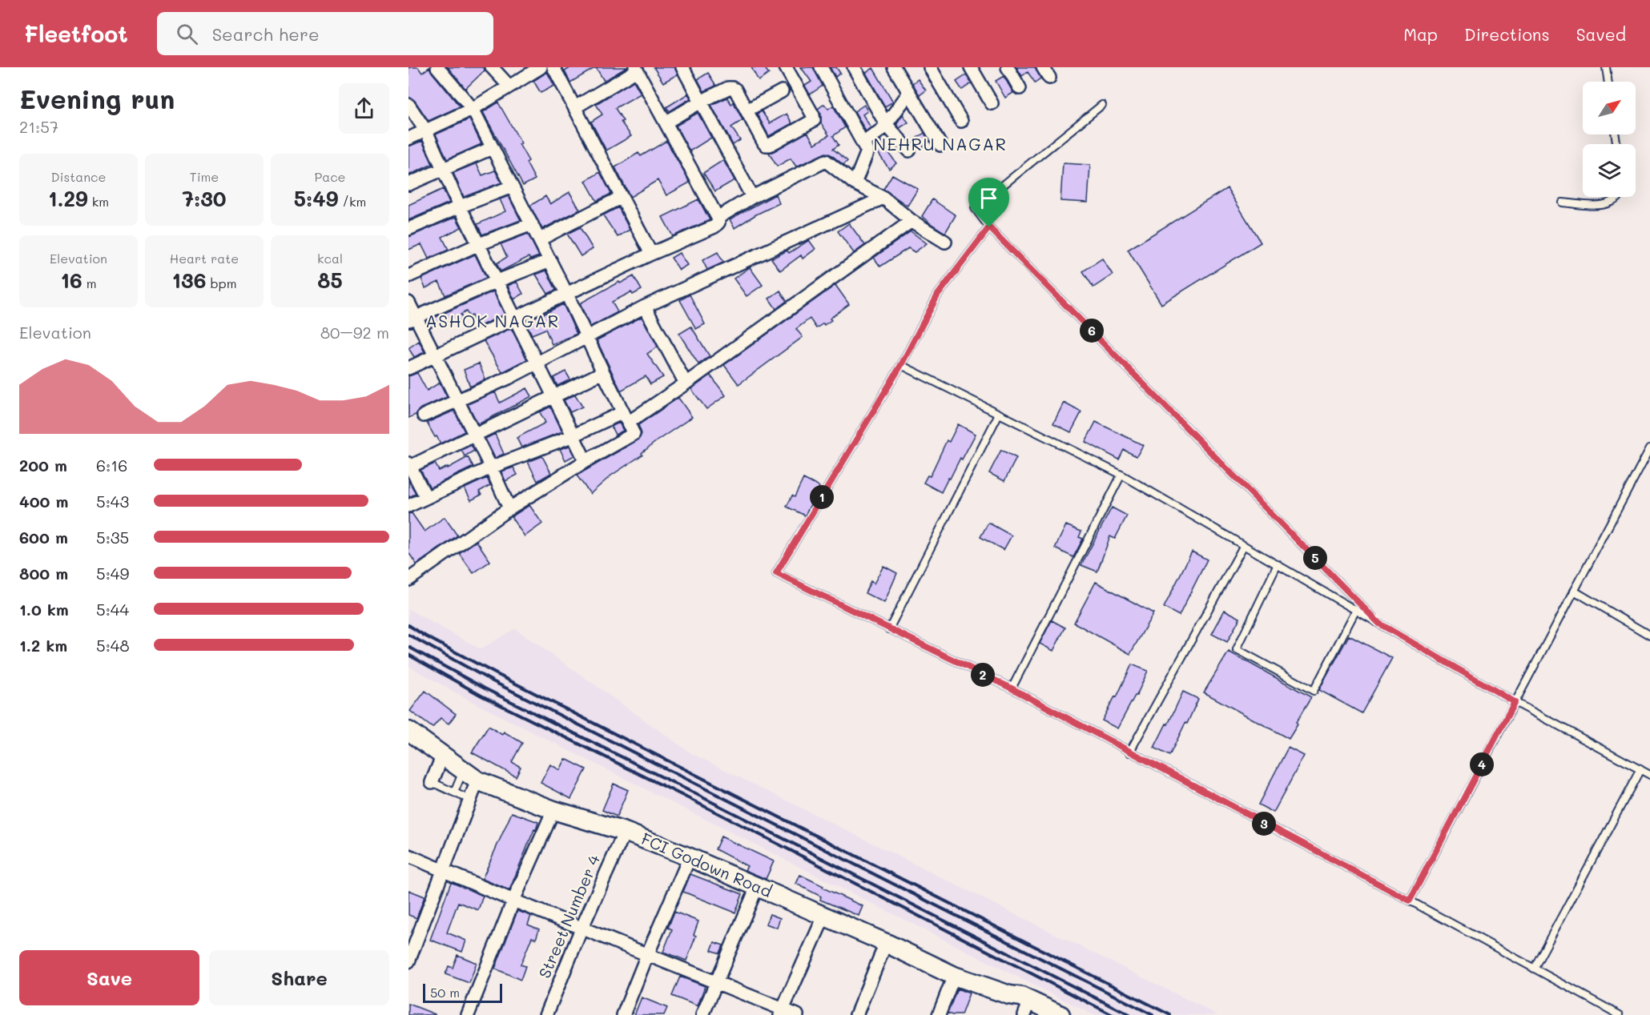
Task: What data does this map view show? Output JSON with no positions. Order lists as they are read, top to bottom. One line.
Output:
{"streets":{"street":["FCI Godown Road","Street Number 4"]},"crossings":[["FCI Godown Road","Street Number 4"]],"districts":["NEHRU NAGAR","ASHOK NAGAR"],"scale_bar":"50 m","north":"top right","page":{"header":"Fleetfoot","search":"Search here","nav":["Map","Directions","Saved"],"heading":["Evening run","21:57"],"stats":[["Distance","1.29 km"],["Time","7:30"],["Pace","5:49 /km"],["Elevation","16 m"],["Heart rate","136 bpm"],["kcal","85"]],"chart":["Elevation","80–92 m"],"pins":["6","1","5","2","4","3"],"list":[{"name":"200 m","note":"6:16"},{"name":"400 m","note":"5:43"},{"name":"600 m","note":"5:35"},{"name":"800 m","note":"5:49"},{"name":"1.0 km","note":"5:44"},{"name":"1.2 km","note":"5:48"}],"buttons":["Save","Share"],"scale":"50 m"}}
